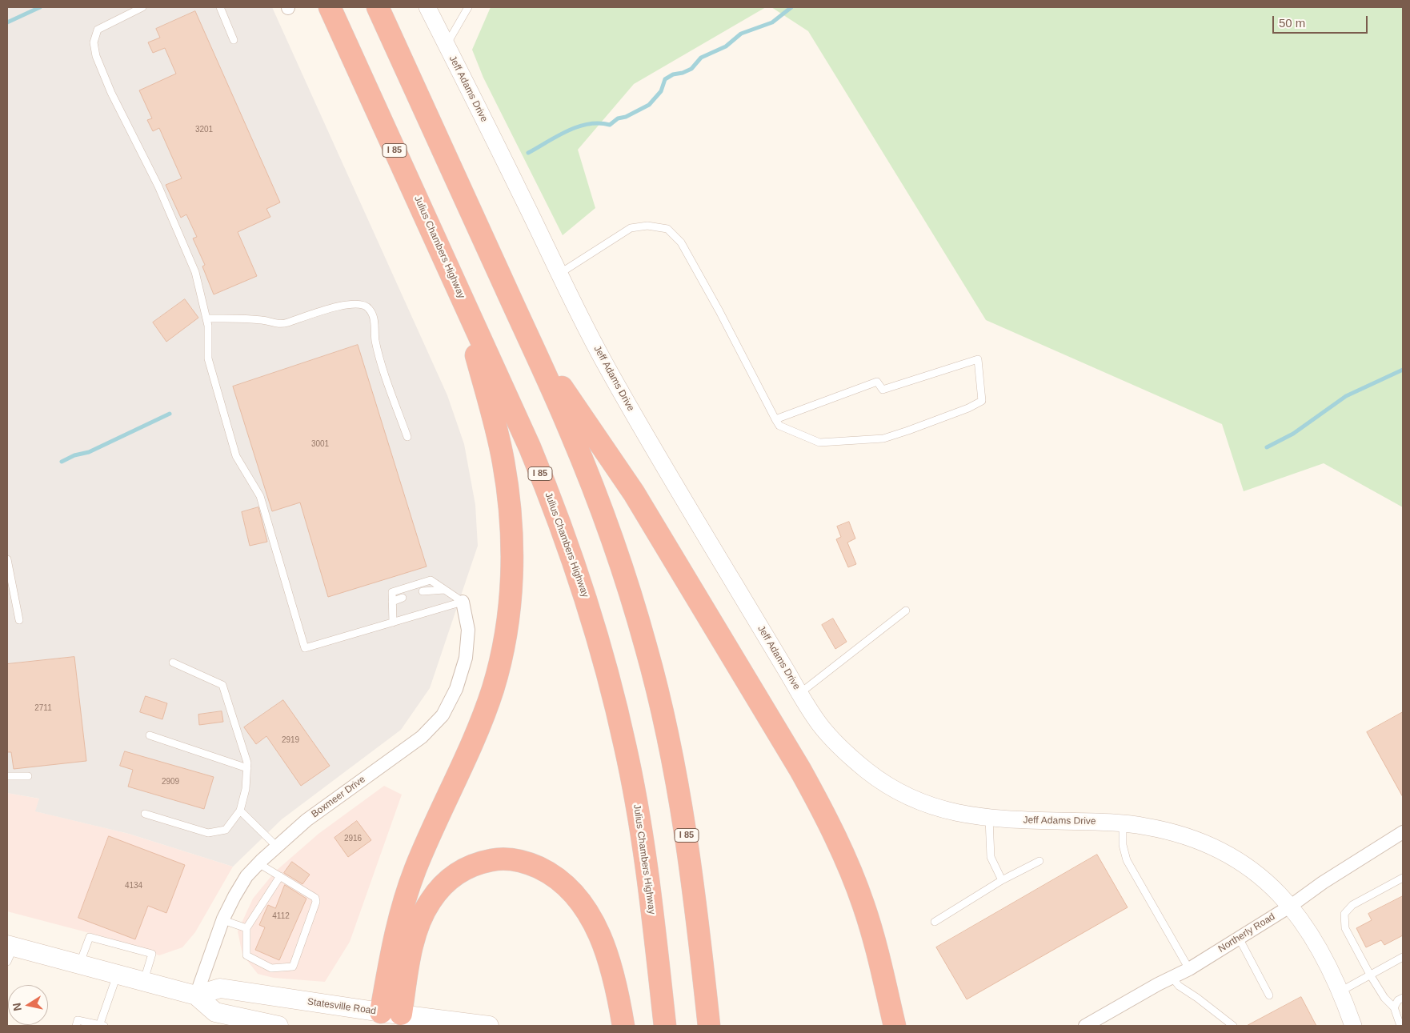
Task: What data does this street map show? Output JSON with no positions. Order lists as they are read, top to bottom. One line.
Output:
{"streets":{"highway":["I 85","Julius Chambers Highway"],"main road":["Statesville Road"],"street":["Jeff Adams Drive","Boxmeer Drive","Northerly Road"]},"crossings":[["Jeff Adams Drive","Northerly Road"],["Boxmeer Drive","Statesville Road"]],"house_numbers":["3201","3001","2711","2919","2909","2916","4134","4112"],"scale_bar":"50 m","north":"left"}
